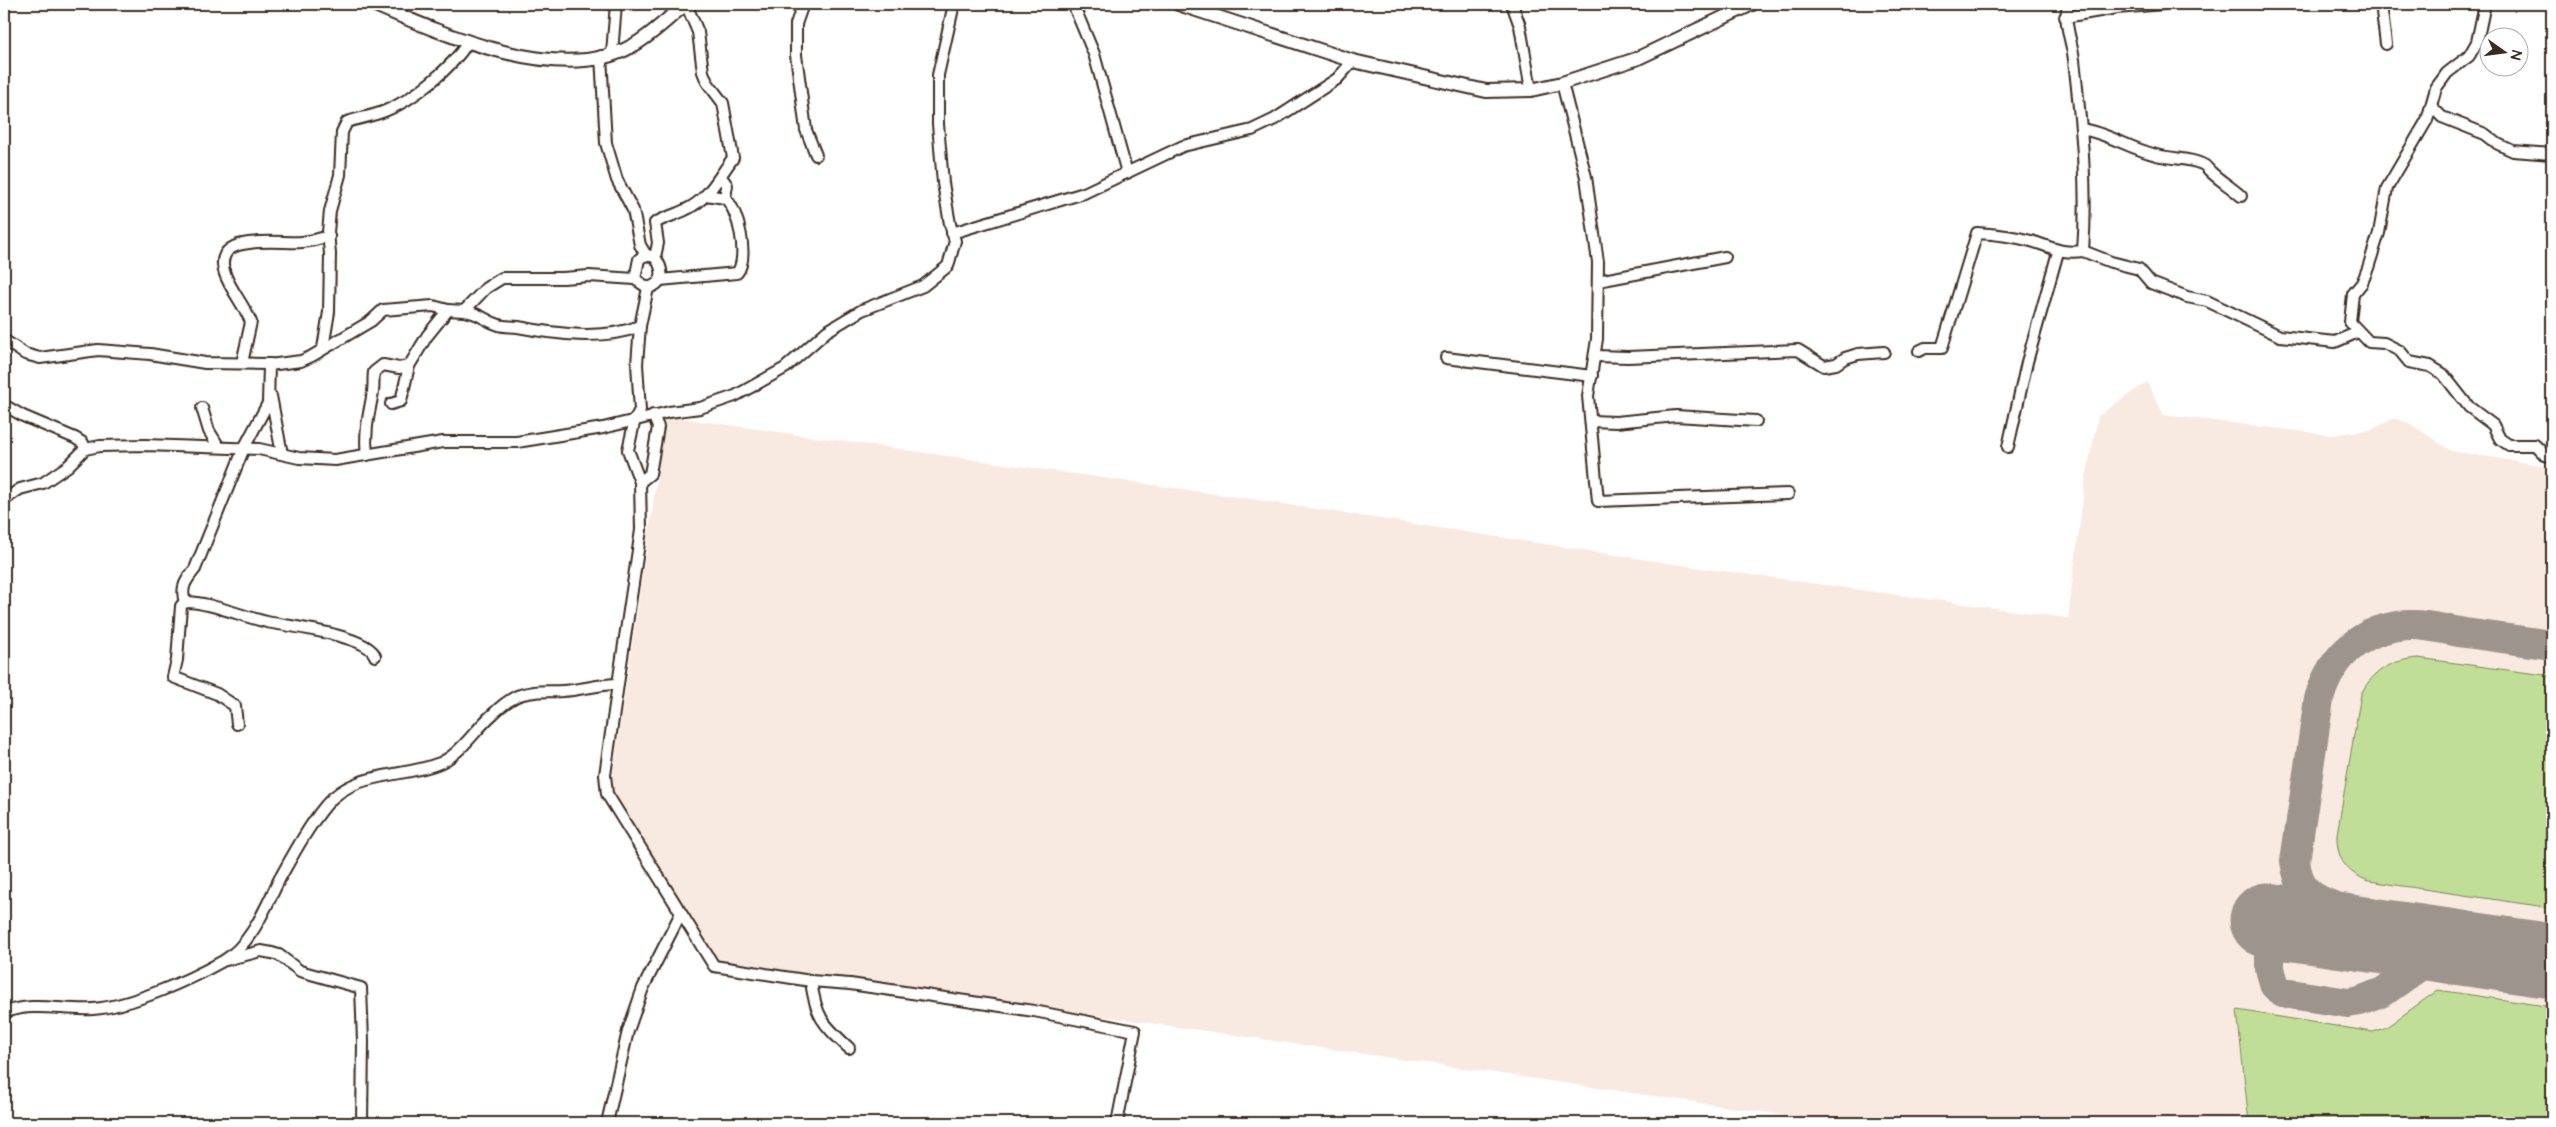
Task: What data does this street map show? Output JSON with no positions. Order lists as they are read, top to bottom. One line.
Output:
{"north":"right"}
